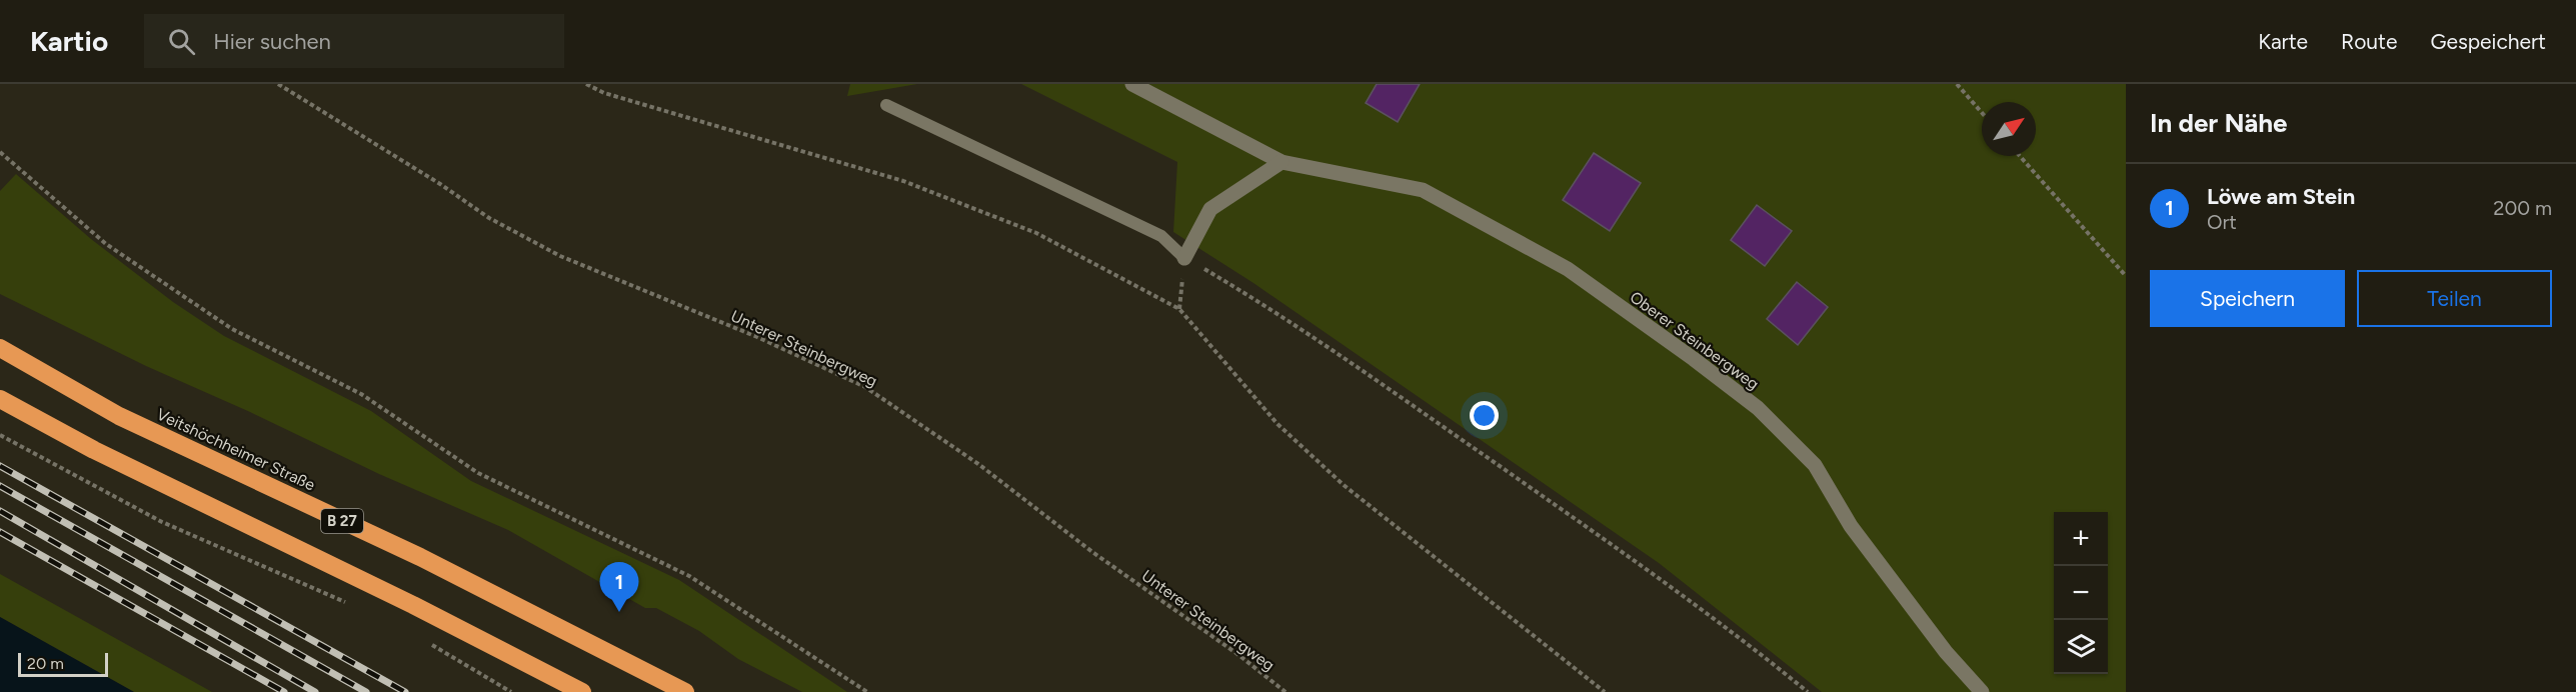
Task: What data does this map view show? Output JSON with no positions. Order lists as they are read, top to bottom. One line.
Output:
{"streets":{"highway":["Veitshöchheimer Straße","B 27"],"street":["Oberer Steinbergweg"],"path":["Unterer Steinbergweg"]},"scale_bar":"20 m","north":"top right","page":{"header":"Kartio","search":"Hier suchen","nav":["Karte","Route","Gespeichert"],"heading":"In der Nähe","list":[{"mark":"1","name":"Löwe am Stein","note":"Ort","value":"200 m"}],"buttons":["Speichern","Teilen"],"map_buttons":["+","−"],"pins":"1","scale":"20 m"}}
